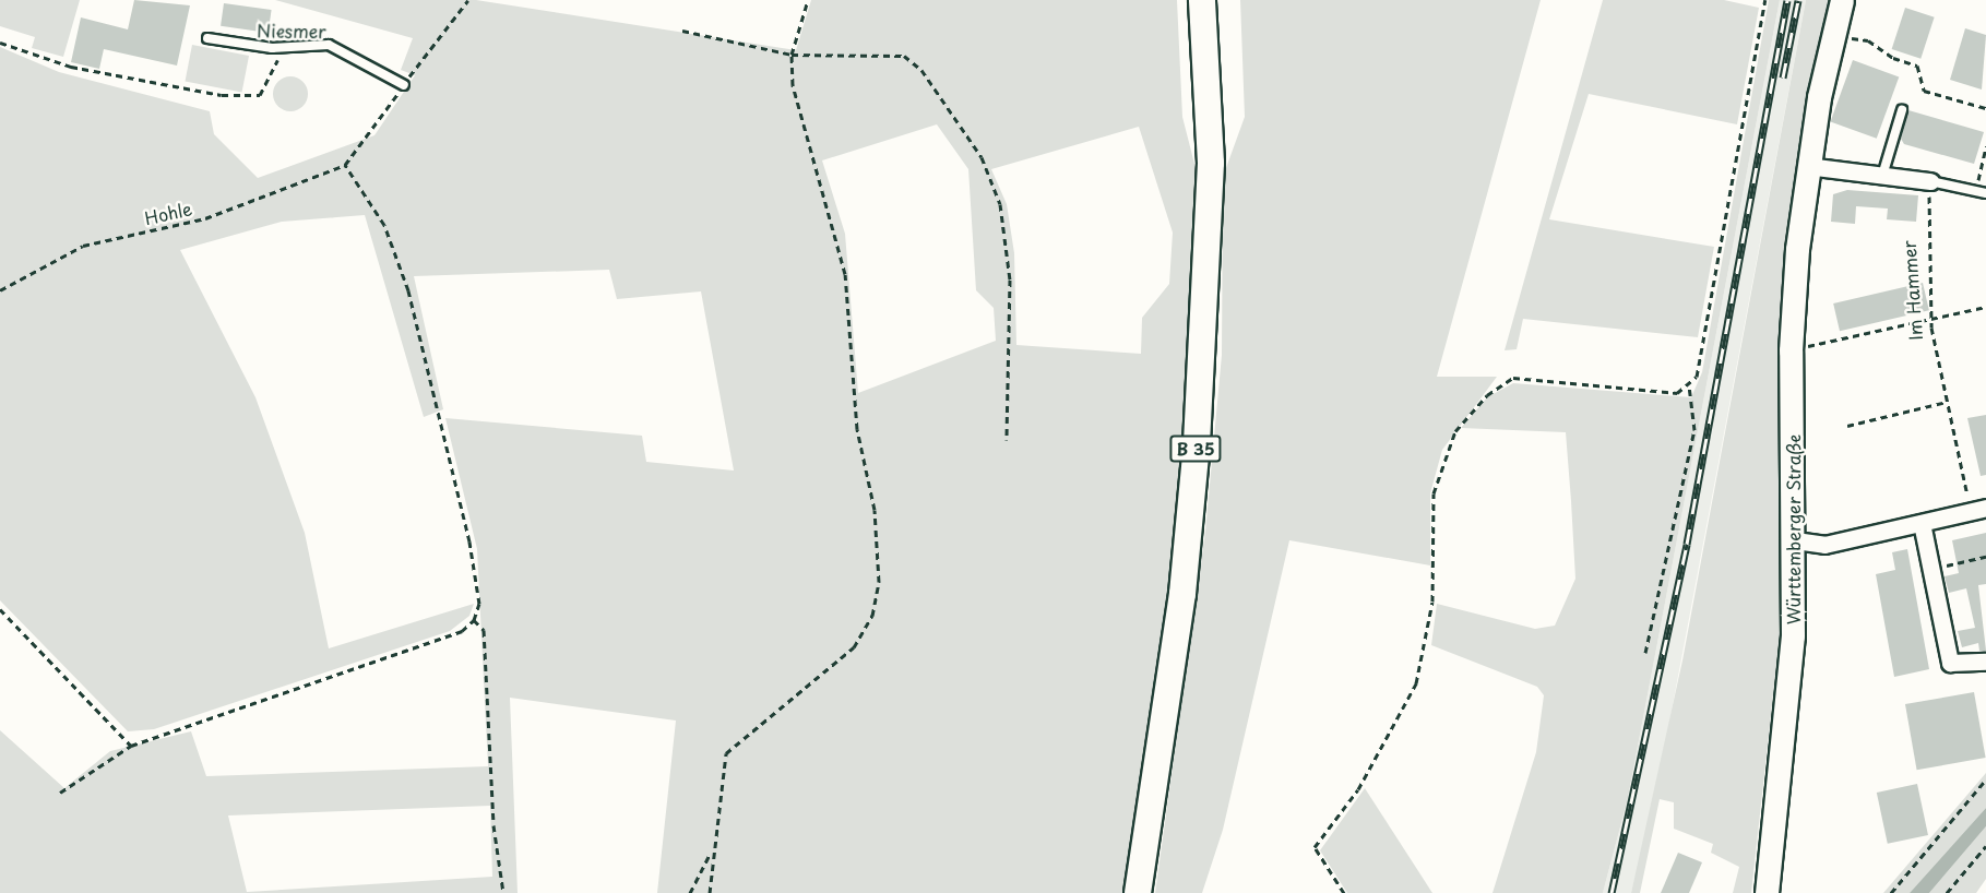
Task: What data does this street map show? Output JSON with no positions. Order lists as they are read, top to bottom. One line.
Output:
{"streets":{"main road":["B 35","Württemberger Straße"],"lane":["Niesmer"],"path":["Hohle","Im Hammer"]}}
